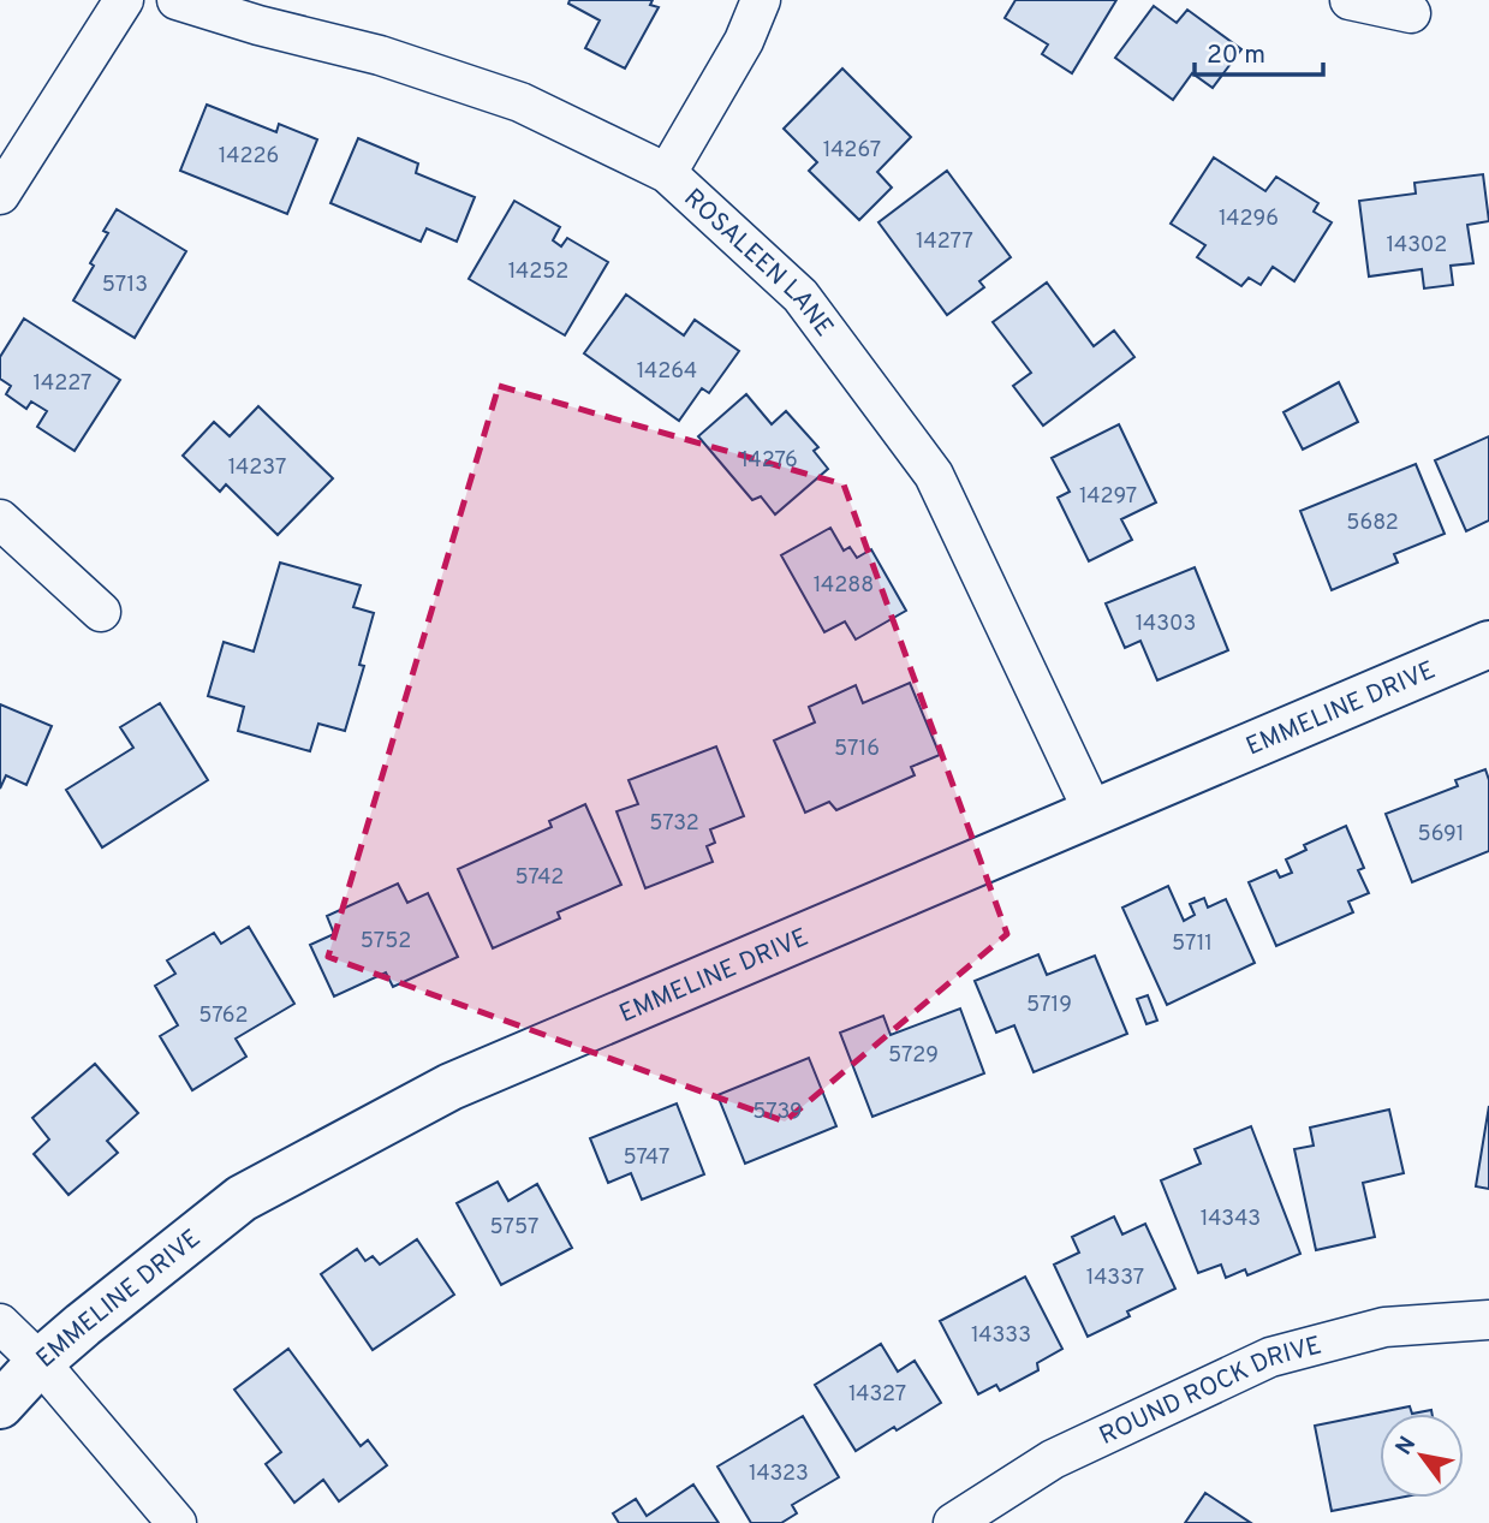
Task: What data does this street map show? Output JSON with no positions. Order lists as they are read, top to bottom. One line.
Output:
{"streets":{"street":["ROSALEEN LANE","EMMELINE DRIVE","ROUND ROCK DRIVE"]},"crossings":[["ROSALEEN LANE","EMMELINE DRIVE"]],"house_numbers":["14267","14226","14296","14277","14302","14252","5713","14264","14227","14276","14237","14297","5682","14288","14303","5716","5732","5691","5742","5752","5711","5719","5762","5729","5739","5747","14343","5757","14337","14333","14327","14323"],"scale_bar":"20 m","north":"top left"}
